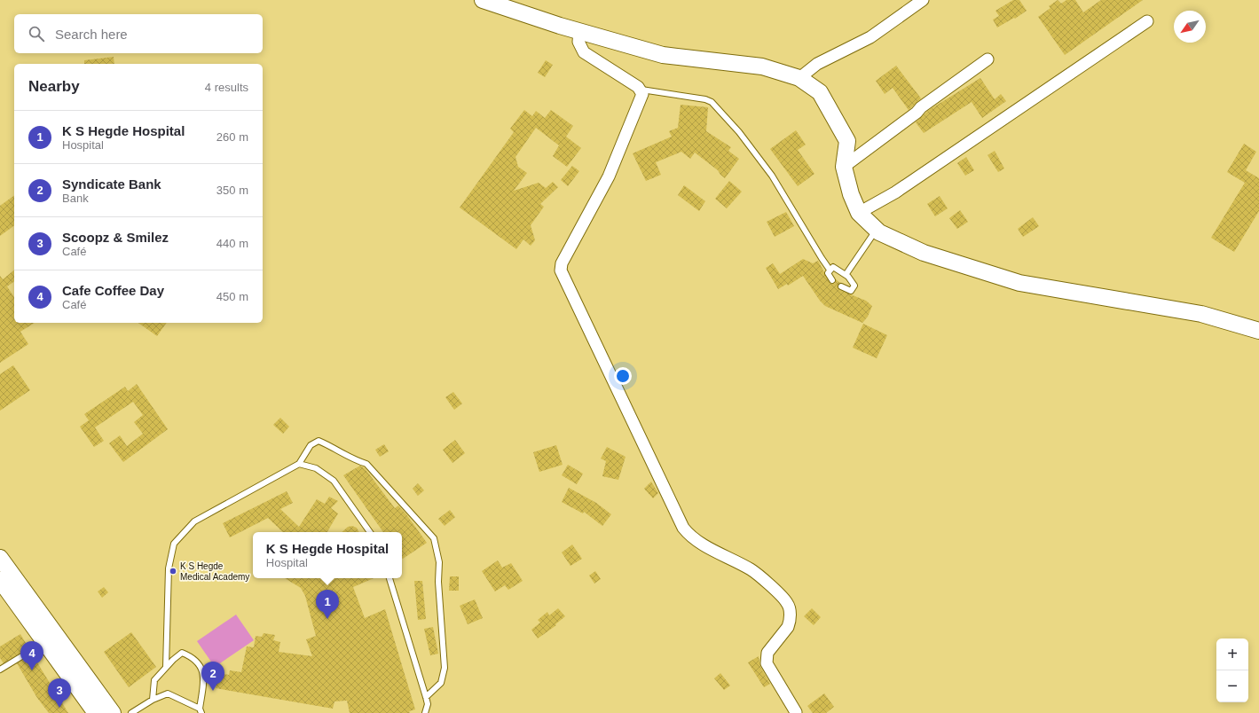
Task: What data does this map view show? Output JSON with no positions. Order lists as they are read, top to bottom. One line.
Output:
{"places":["K S Hegde Medical Academy"],"north":"bottom left","page":{"search":"Search here","heading":["Nearby","4 results"],"list":[{"mark":"1","name":"K S Hegde Hospital","note":"Hospital","value":"260 m"},{"mark":"2","name":"Syndicate Bank","note":"Bank","value":"350 m"},{"mark":"3","name":"Scoopz & Smilez","note":"Café","value":"440 m"},{"mark":"4","name":"Cafe Coffee Day","note":"Café","value":"450 m"}],"popup":["K S Hegde Hospital","Hospital"],"pins":["1","4","2","3"],"map_buttons":["+","−"]}}
